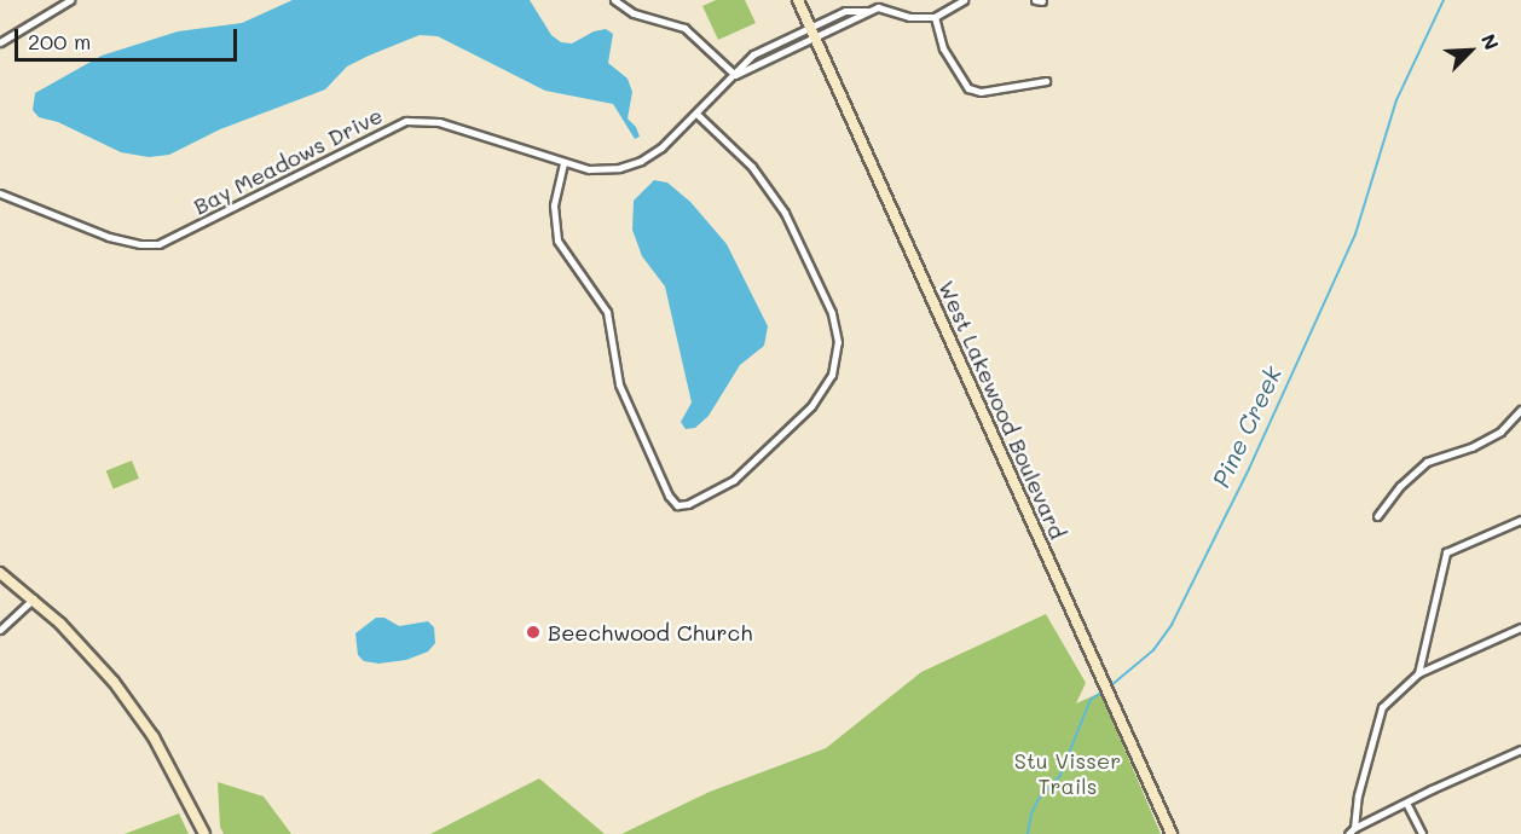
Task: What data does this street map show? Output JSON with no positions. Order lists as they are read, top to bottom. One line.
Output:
{"streets":{"street":["Bay Meadows Drive","West Lakewood Boulevard"]},"crossings":[["Bay Meadows Drive","West Lakewood Boulevard"]],"water":["Pine Creek"],"parks":["Stu Visser Trails"],"places":["Beechwood Church"],"scale_bar":"200 m","north":"top right"}
